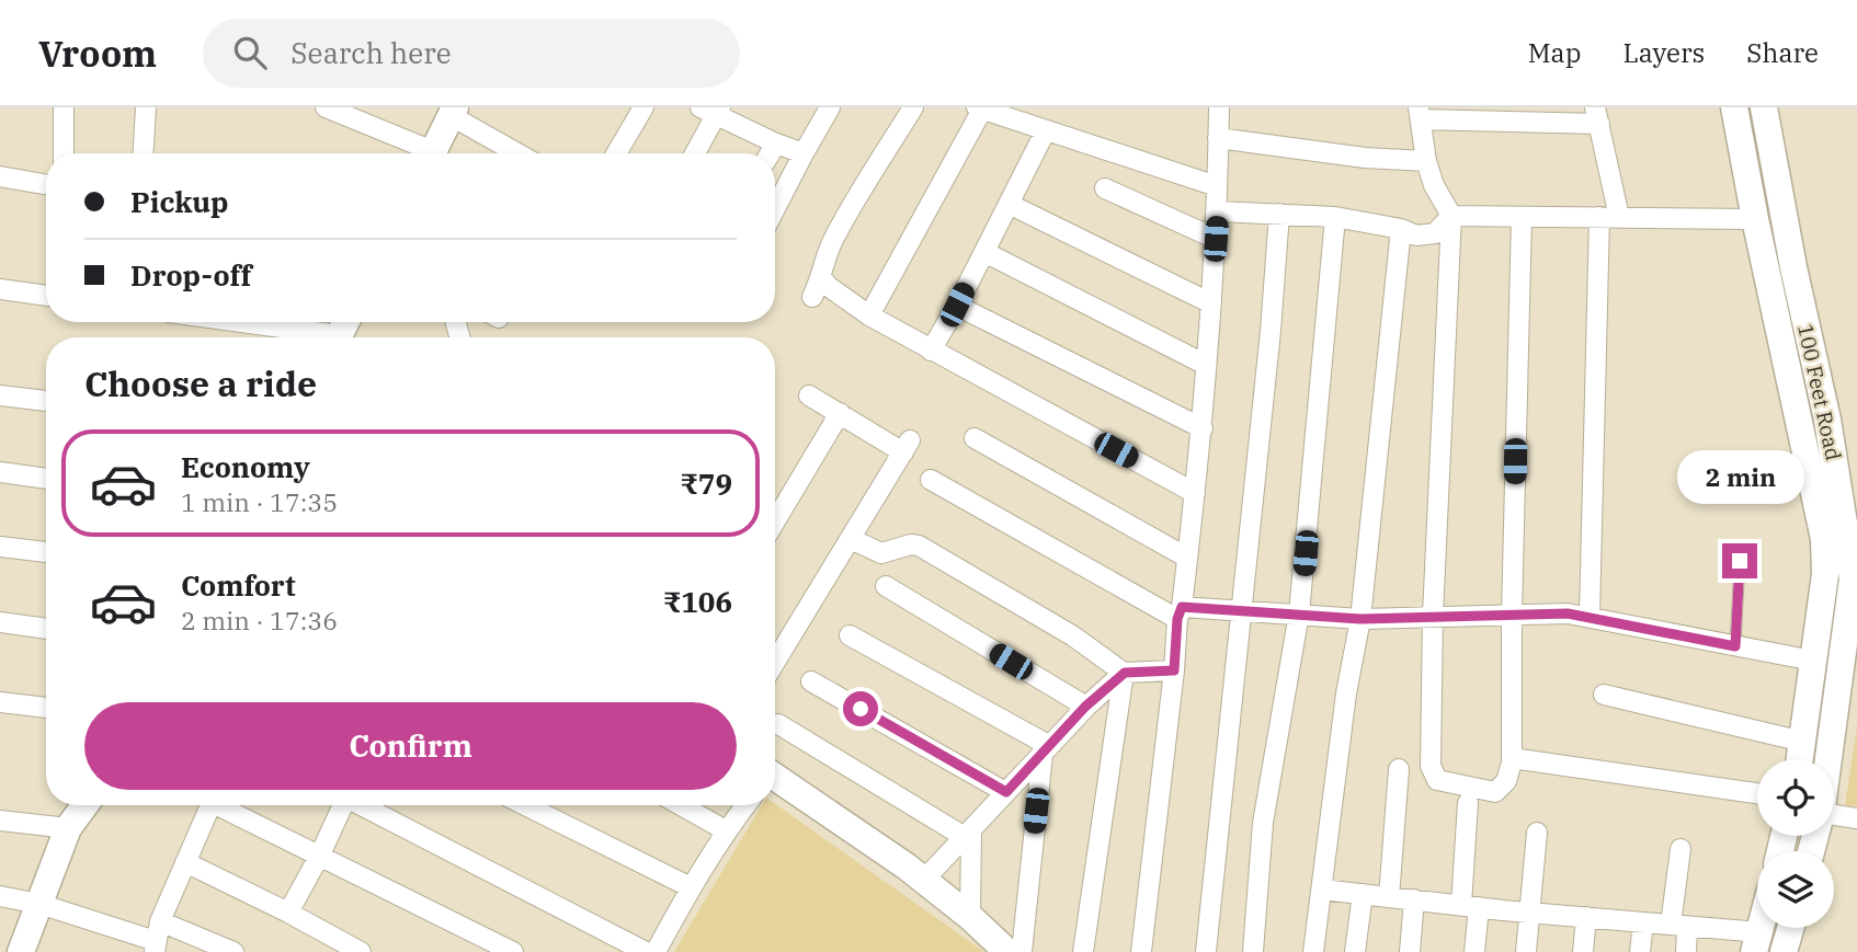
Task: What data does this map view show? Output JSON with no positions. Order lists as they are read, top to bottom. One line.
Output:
{"streets":{"main road":["100 Feet Road"]},"page":{"header":"Vroom","search":"Search here","nav":["Map","Layers","Share"],"banner":["Pickup","Drop-off"],"heading":"Choose a ride","list":[{"name":"Economy","note":"1 min · 17:35","value":"₹79"},{"name":"Comfort","note":"2 min · 17:36","value":"₹106"}],"bubble":"2 min","buttons":"Confirm"}}
